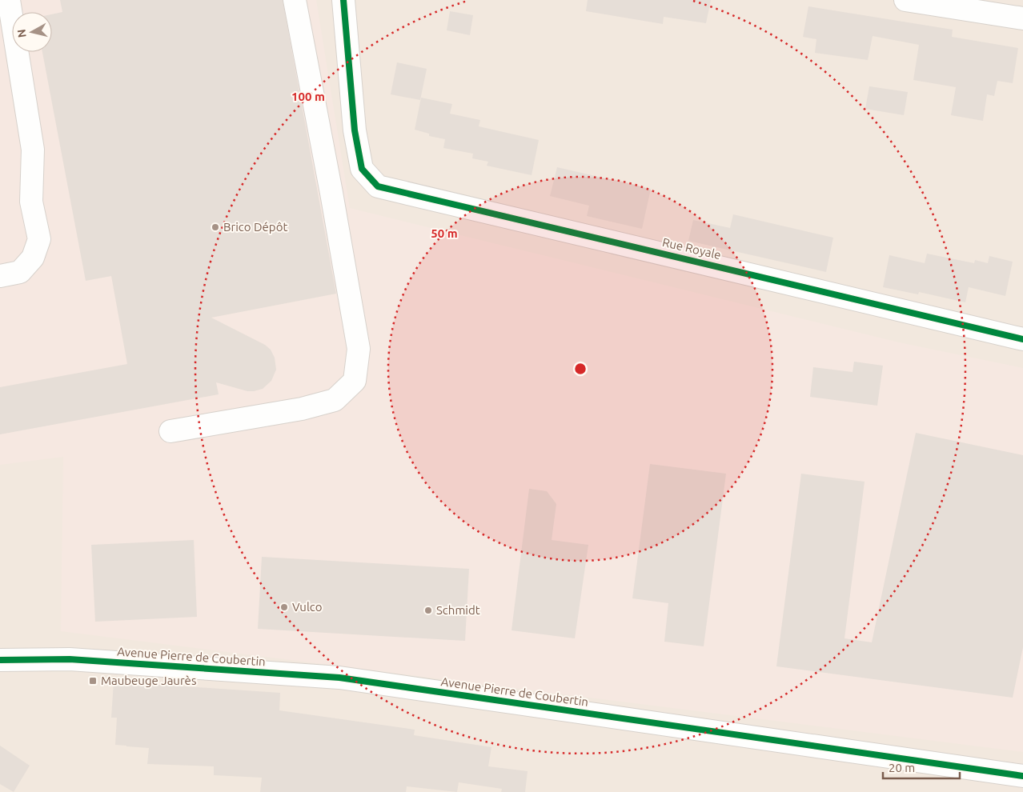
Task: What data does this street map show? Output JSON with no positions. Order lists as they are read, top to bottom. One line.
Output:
{"streets":{"street":["Rue Royale","Avenue Pierre de Coubertin"]},"places":{"other":["Brico Dépôt","Vulco","Schmidt"],"transit":["Maubeuge Jaurès"]},"scale_bar":"20 m","north":"left","rings":["100 m","50 m"]}
